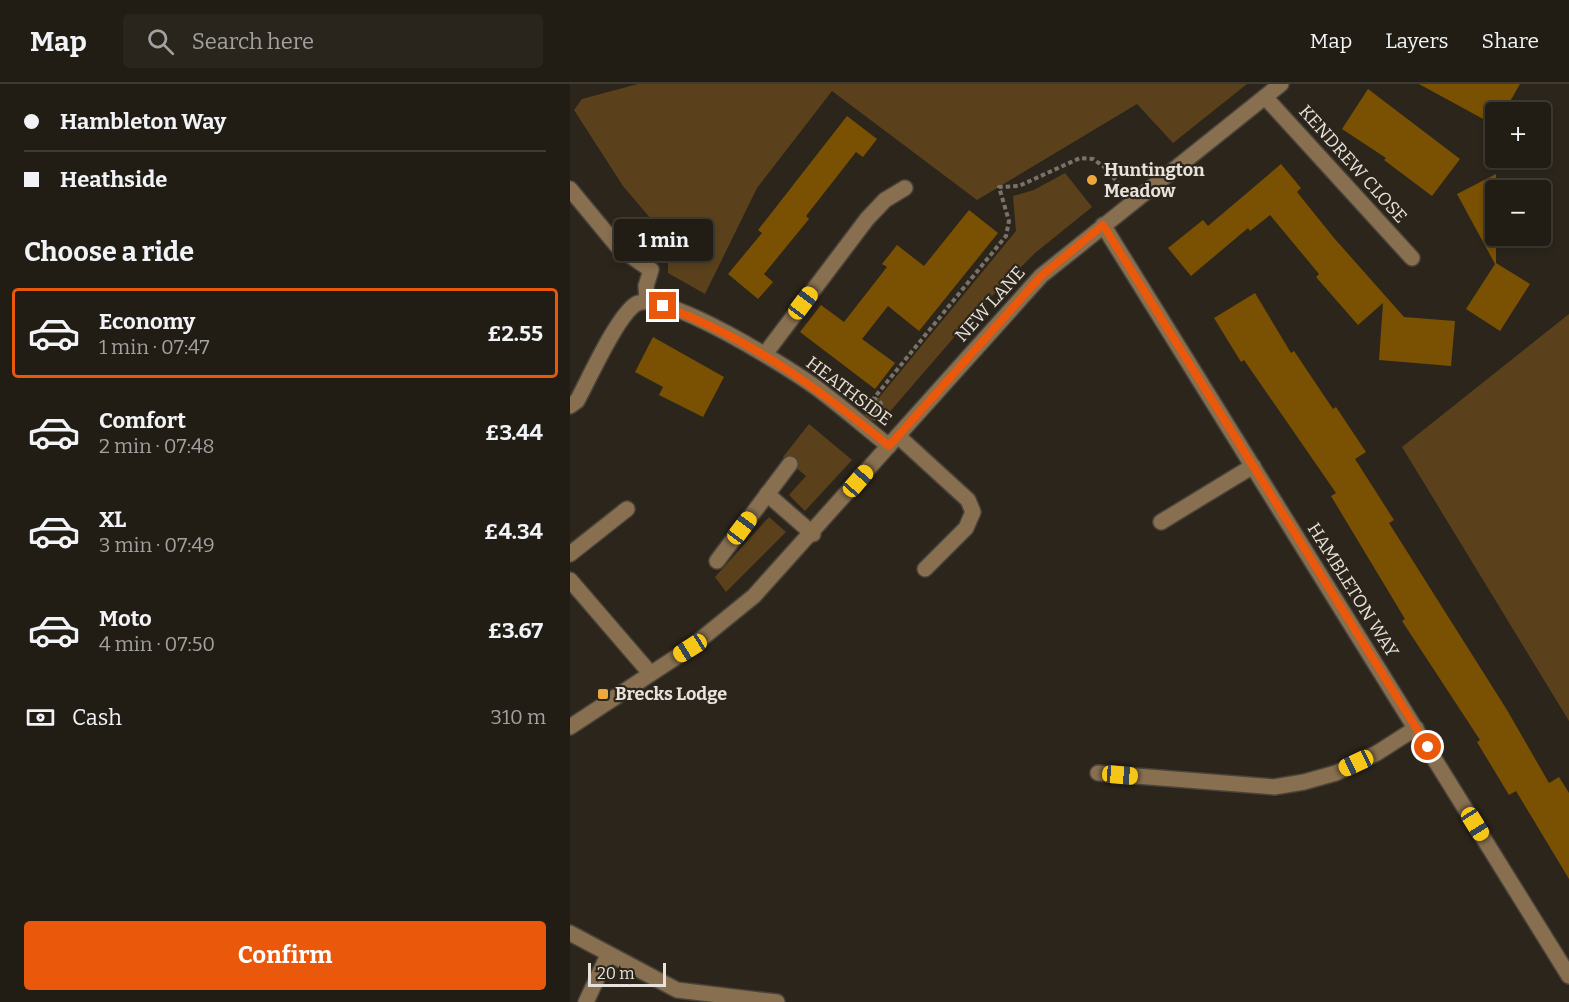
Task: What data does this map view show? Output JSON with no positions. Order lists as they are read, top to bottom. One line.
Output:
{"streets":{"street":["KENDREW CLOSE","NEW LANE","HEATHSIDE","HAMBLETON WAY"]},"crossings":[["KENDREW CLOSE","NEW LANE"],["NEW LANE","HEATHSIDE"],["NEW LANE","HAMBLETON WAY"]],"places":{"other":["Huntington Meadow"],"transit":["Brecks Lodge"]},"scale_bar":"20 m","page":{"header":"Map","search":"Search here","nav":["Map","Layers","Share"],"banner":["Hambleton Way","Heathside"],"map_buttons":["+","−"],"heading":"Choose a ride","bubble":"1 min","list":[{"name":"Economy","note":"1 min · 07:47","value":"£2.55"},{"name":"Comfort","note":"2 min · 07:48","value":"£3.44"},{"name":"XL","note":"3 min · 07:49","value":"£4.34"},{"name":"Moto","note":"4 min · 07:50","value":"£3.67"}],"pay":["Cash","310 m"],"buttons":"Confirm","scale":"20 m"}}
